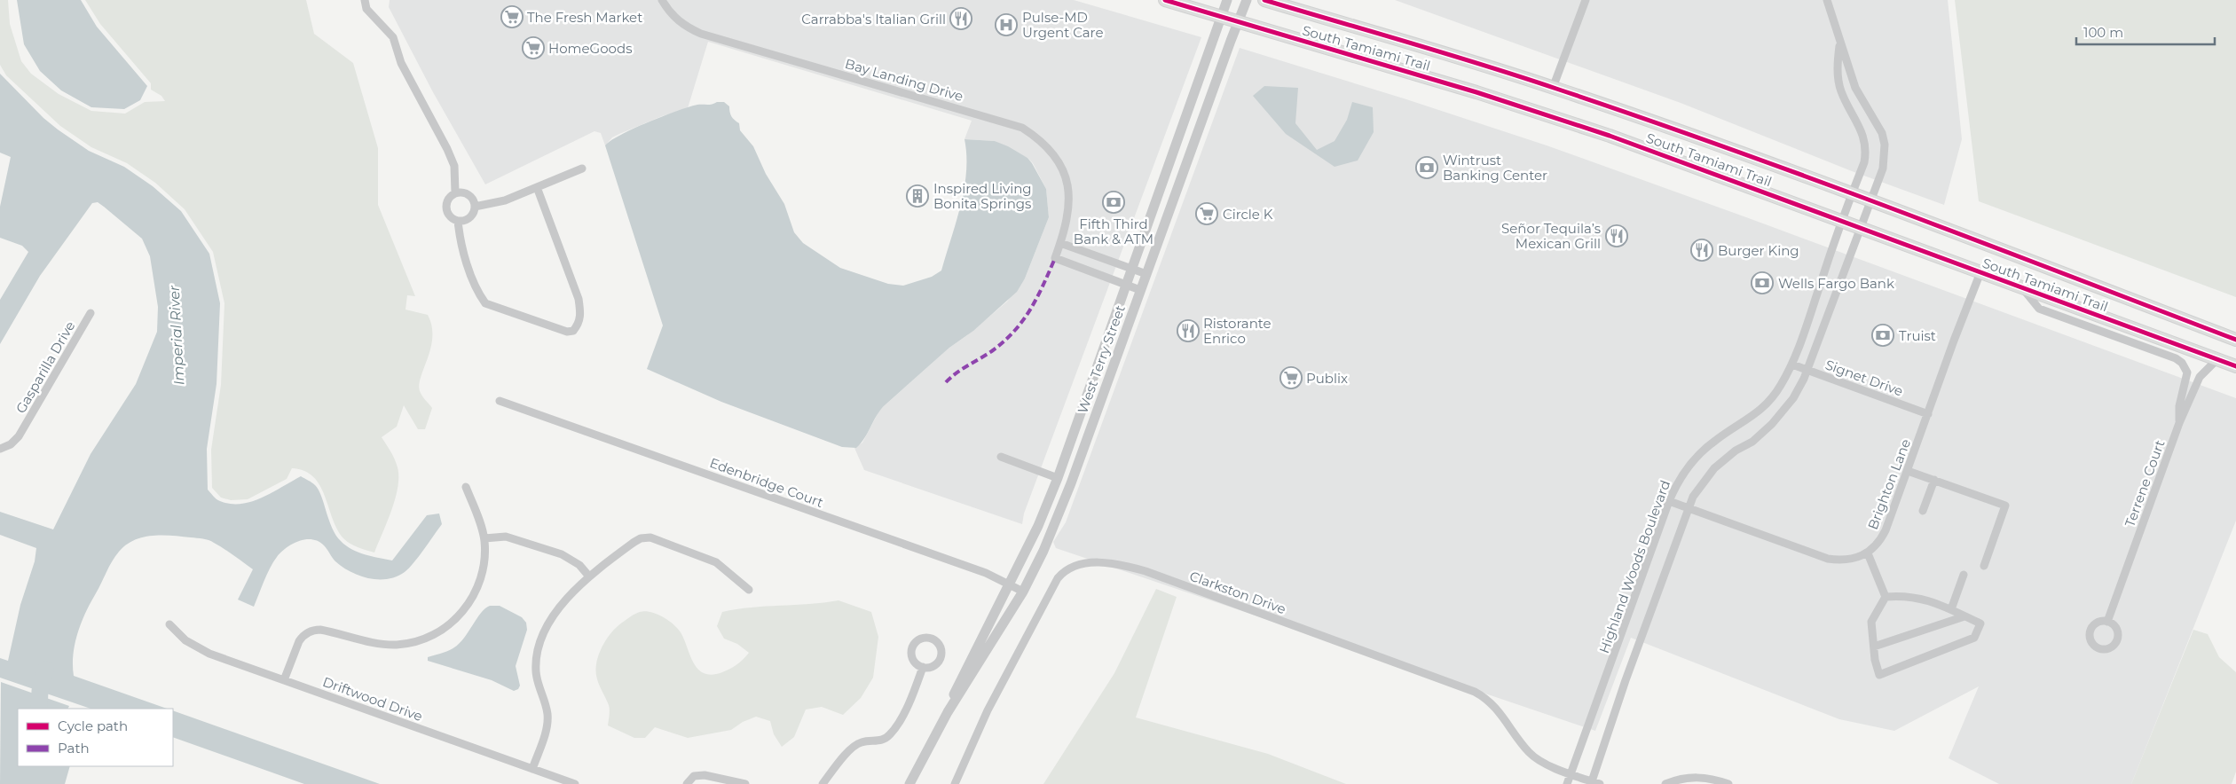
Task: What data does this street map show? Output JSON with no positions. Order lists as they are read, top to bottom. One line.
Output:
{"streets":{"main road":["South Tamiami Trail"],"street":["Bay Landing Drive","West Terry Street","Gasparilla Drive","Signet Drive","Edenbridge Court","Terrene Court","Brighton Lane","Highland Woods Boulevard","Clarkston Drive","Driftwood Drive"]},"crossings":[["South Tamiami Trail","West Terry Street"],["South Tamiami Trail","Terrene Court"],["South Tamiami Trail","Brighton Lane"],["South Tamiami Trail","Highland Woods Boulevard"],["Bay Landing Drive","West Terry Street"],["West Terry Street","Edenbridge Court"],["Signet Drive","Brighton Lane"],["Signet Drive","Highland Woods Boulevard"],["Highland Woods Boulevard","Clarkston Drive"]],"water":["Imperial River"],"places":{"supermarket":["The Fresh Market","HomeGoods","Circle K","Publix"],"restaurant":["Carrabba's Italian Grill","Señor Tequila’s Mexican Grill","Burger King","Ristorante Enrico"],"hospital":["Pulse-MD Urgent Care"],"bank":["Wintrust Banking Center","Fifth Third Bank & ATM","Wells Fargo Bank","Truist"],"building":["Inspired Living Bonita Springs"]},"legend":["Cycle path","Path"],"scale_bar":"100 m"}
